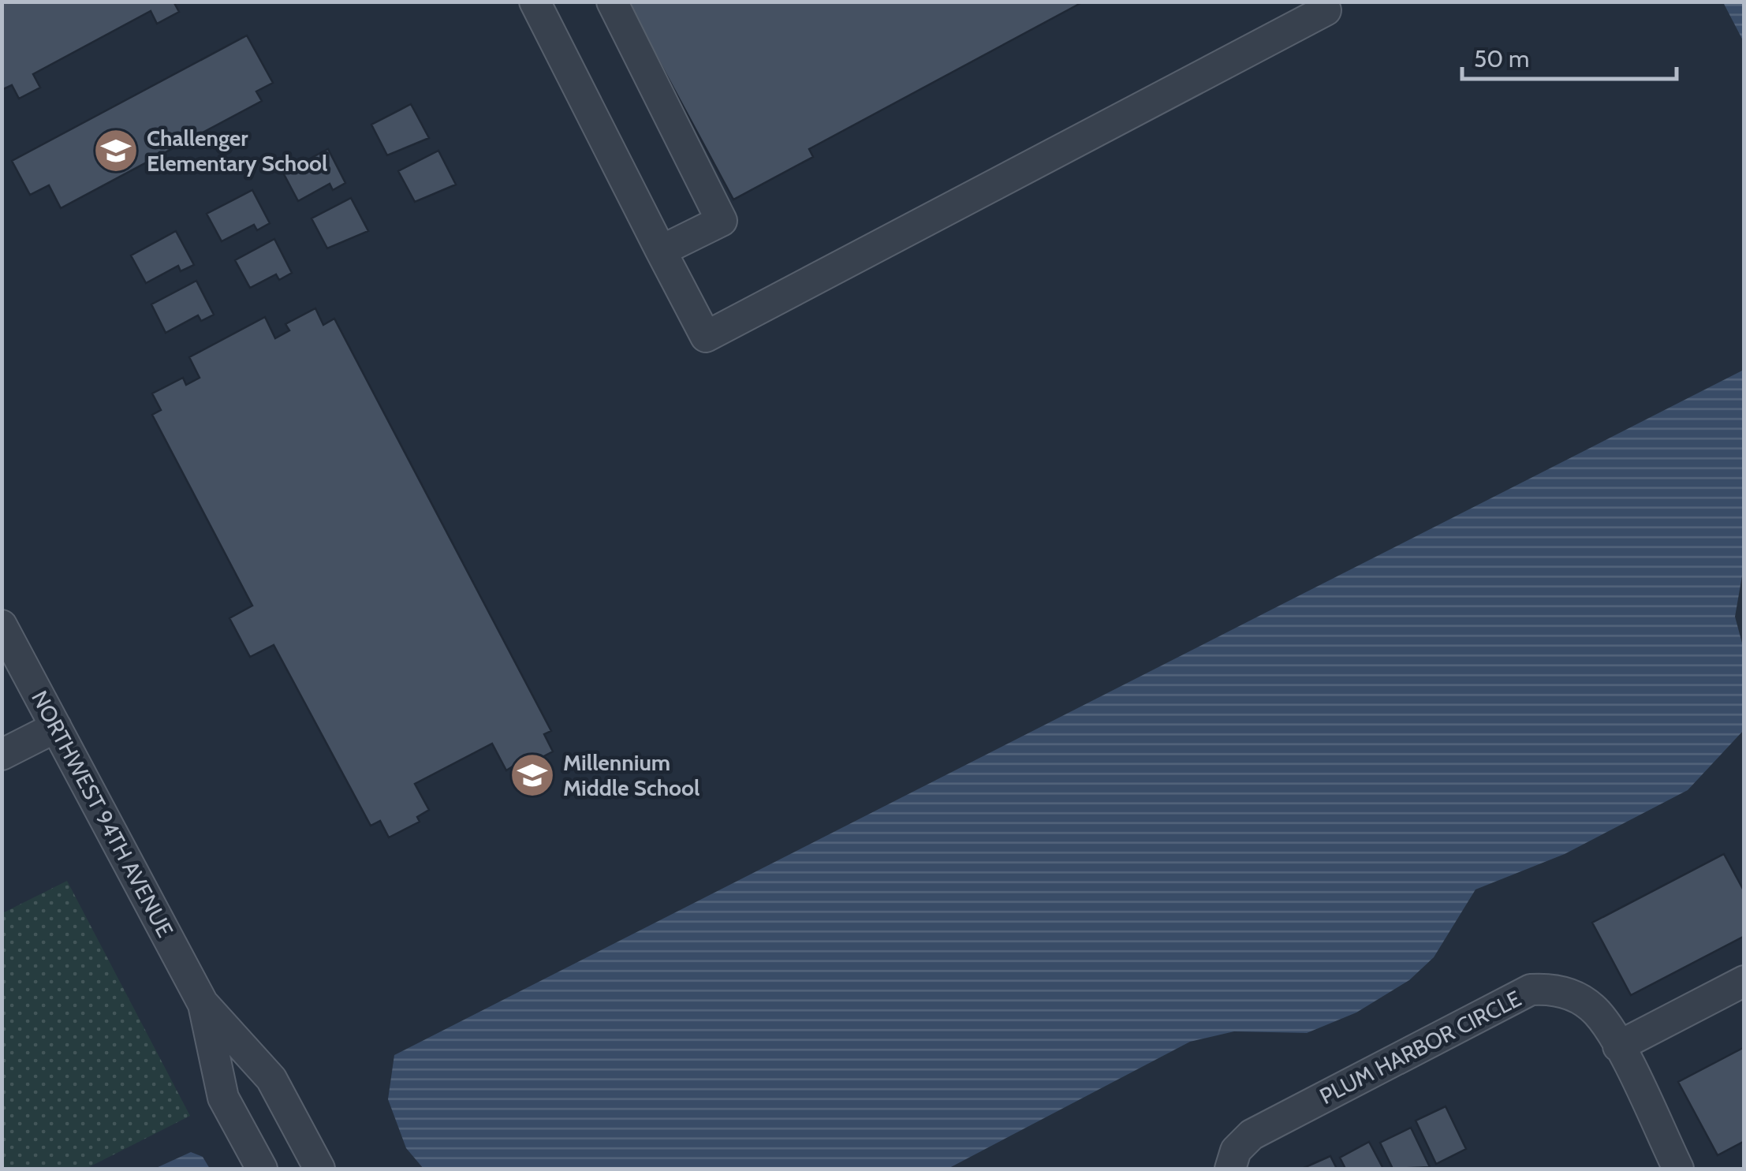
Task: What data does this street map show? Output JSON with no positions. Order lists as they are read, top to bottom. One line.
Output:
{"streets":{"street":["NORTHWEST 94TH AVENUE","PLUM HARBOR CIRCLE"]},"places":{"school or university":["Challenger Elementary School","Millennium Middle School"]},"scale_bar":"50 m"}
